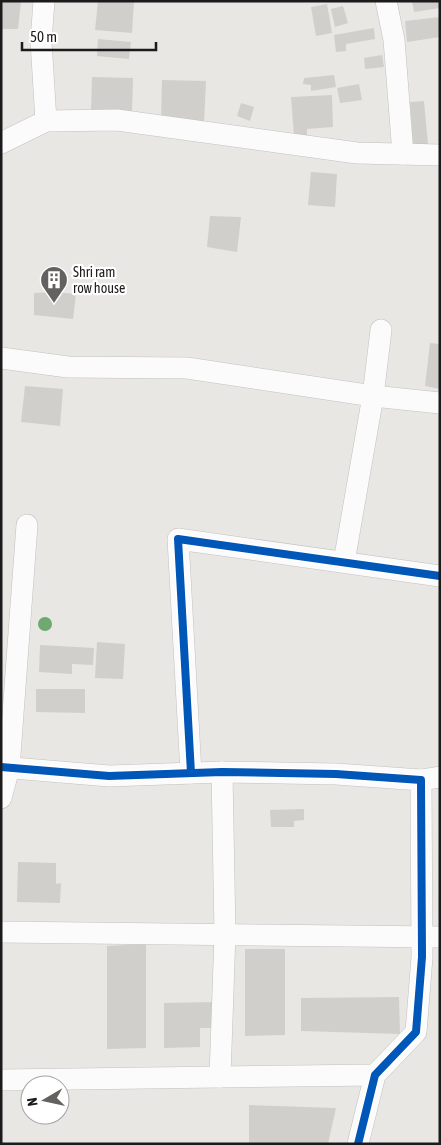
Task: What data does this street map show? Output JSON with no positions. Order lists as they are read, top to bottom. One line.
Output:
{"places":{"building":["Shri ram row house"]},"scale_bar":"50 m","north":"left"}
